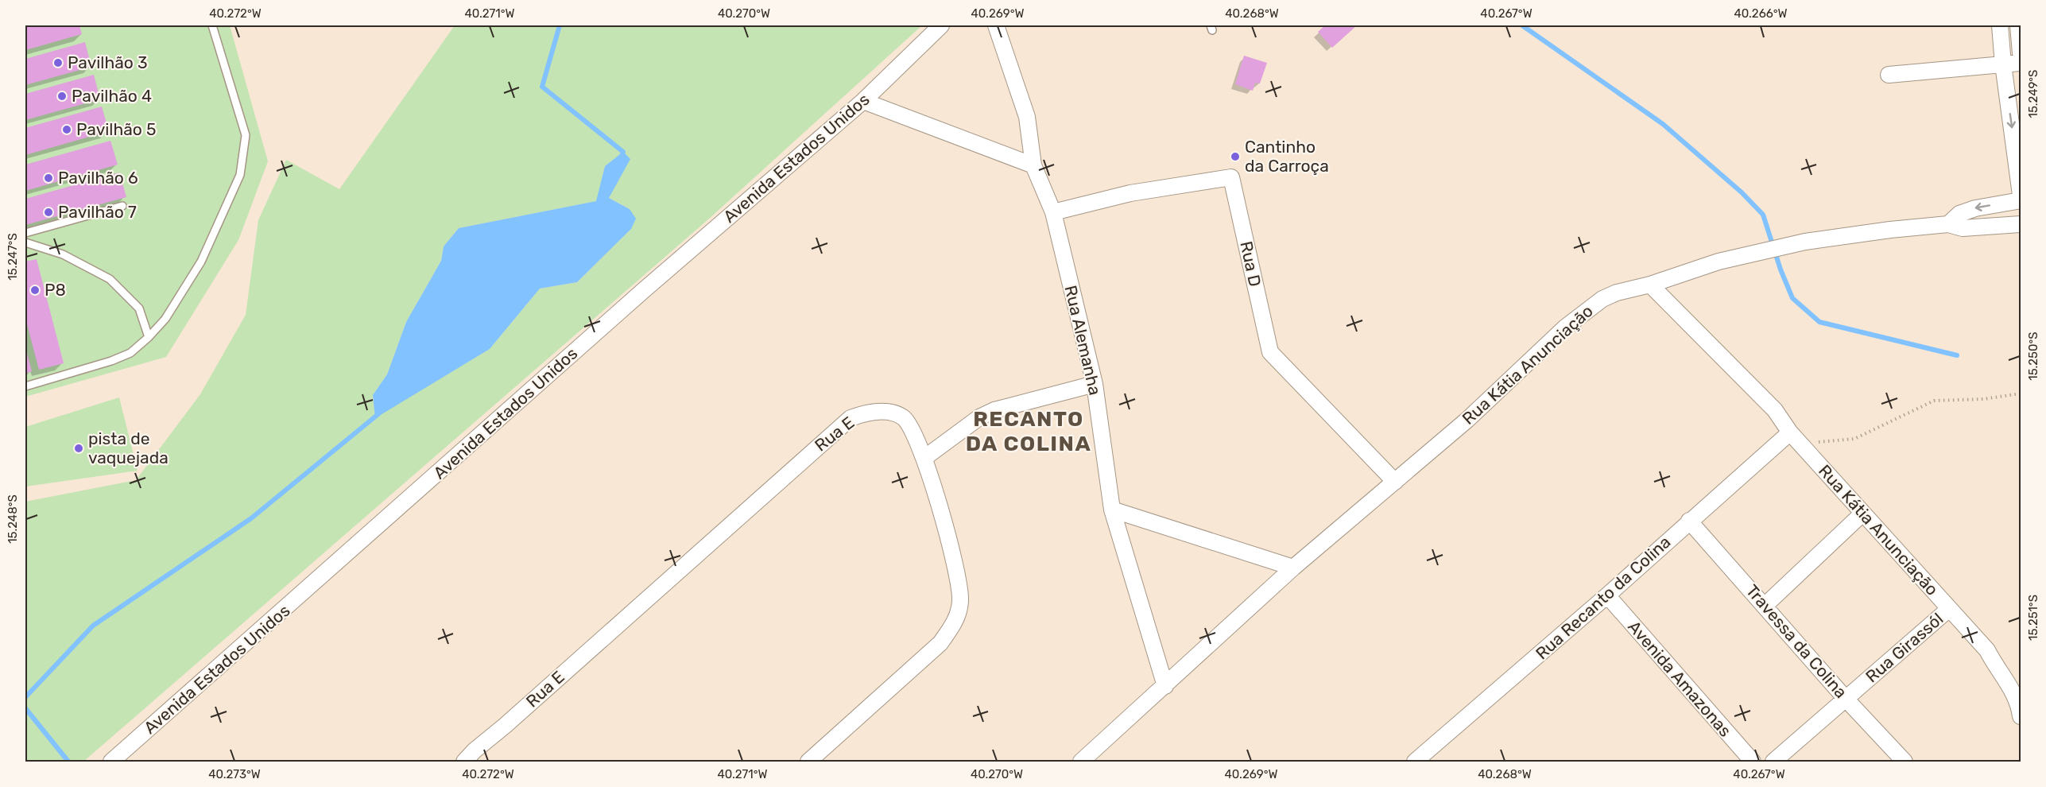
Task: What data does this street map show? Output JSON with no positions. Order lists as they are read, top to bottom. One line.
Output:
{"streets":{"street":["Avenida Estados Unidos","Rua D","Rua Alemanha","Rua Kátia Anunciação","Rua E","Rua Recanto da Colina","Travessa da Colina","Rua Girassól","Avenida Amazonas"]},"crossings":[["Rua D","Rua Alemanha"],["Rua D","Rua Kátia Anunciação"],["Rua Alemanha","Rua Kátia Anunciação"],["Rua Kátia Anunciação","Rua Recanto da Colina"],["Rua Kátia Anunciação","Rua Girassól"],["Rua Recanto da Colina","Travessa da Colina"],["Rua Recanto da Colina","Avenida Amazonas"],["Travessa da Colina","Rua Girassól"]],"districts":["RECANTO DA COLINA"],"places":["Pavilhão 3","Pavilhão 4","Pavilhão 5","Cantinho da Carroça","Pavilhão 6","Pavilhão 7","P8","pista de vaquejada"],"coordinates":["40.272°W","40.271°W","40.270°W","40.269°W","40.268°W","40.267°W","40.266°W","15.249°S","15.247°S","15.250°S","15.248°S","15.251°S","40.273°W"]}
